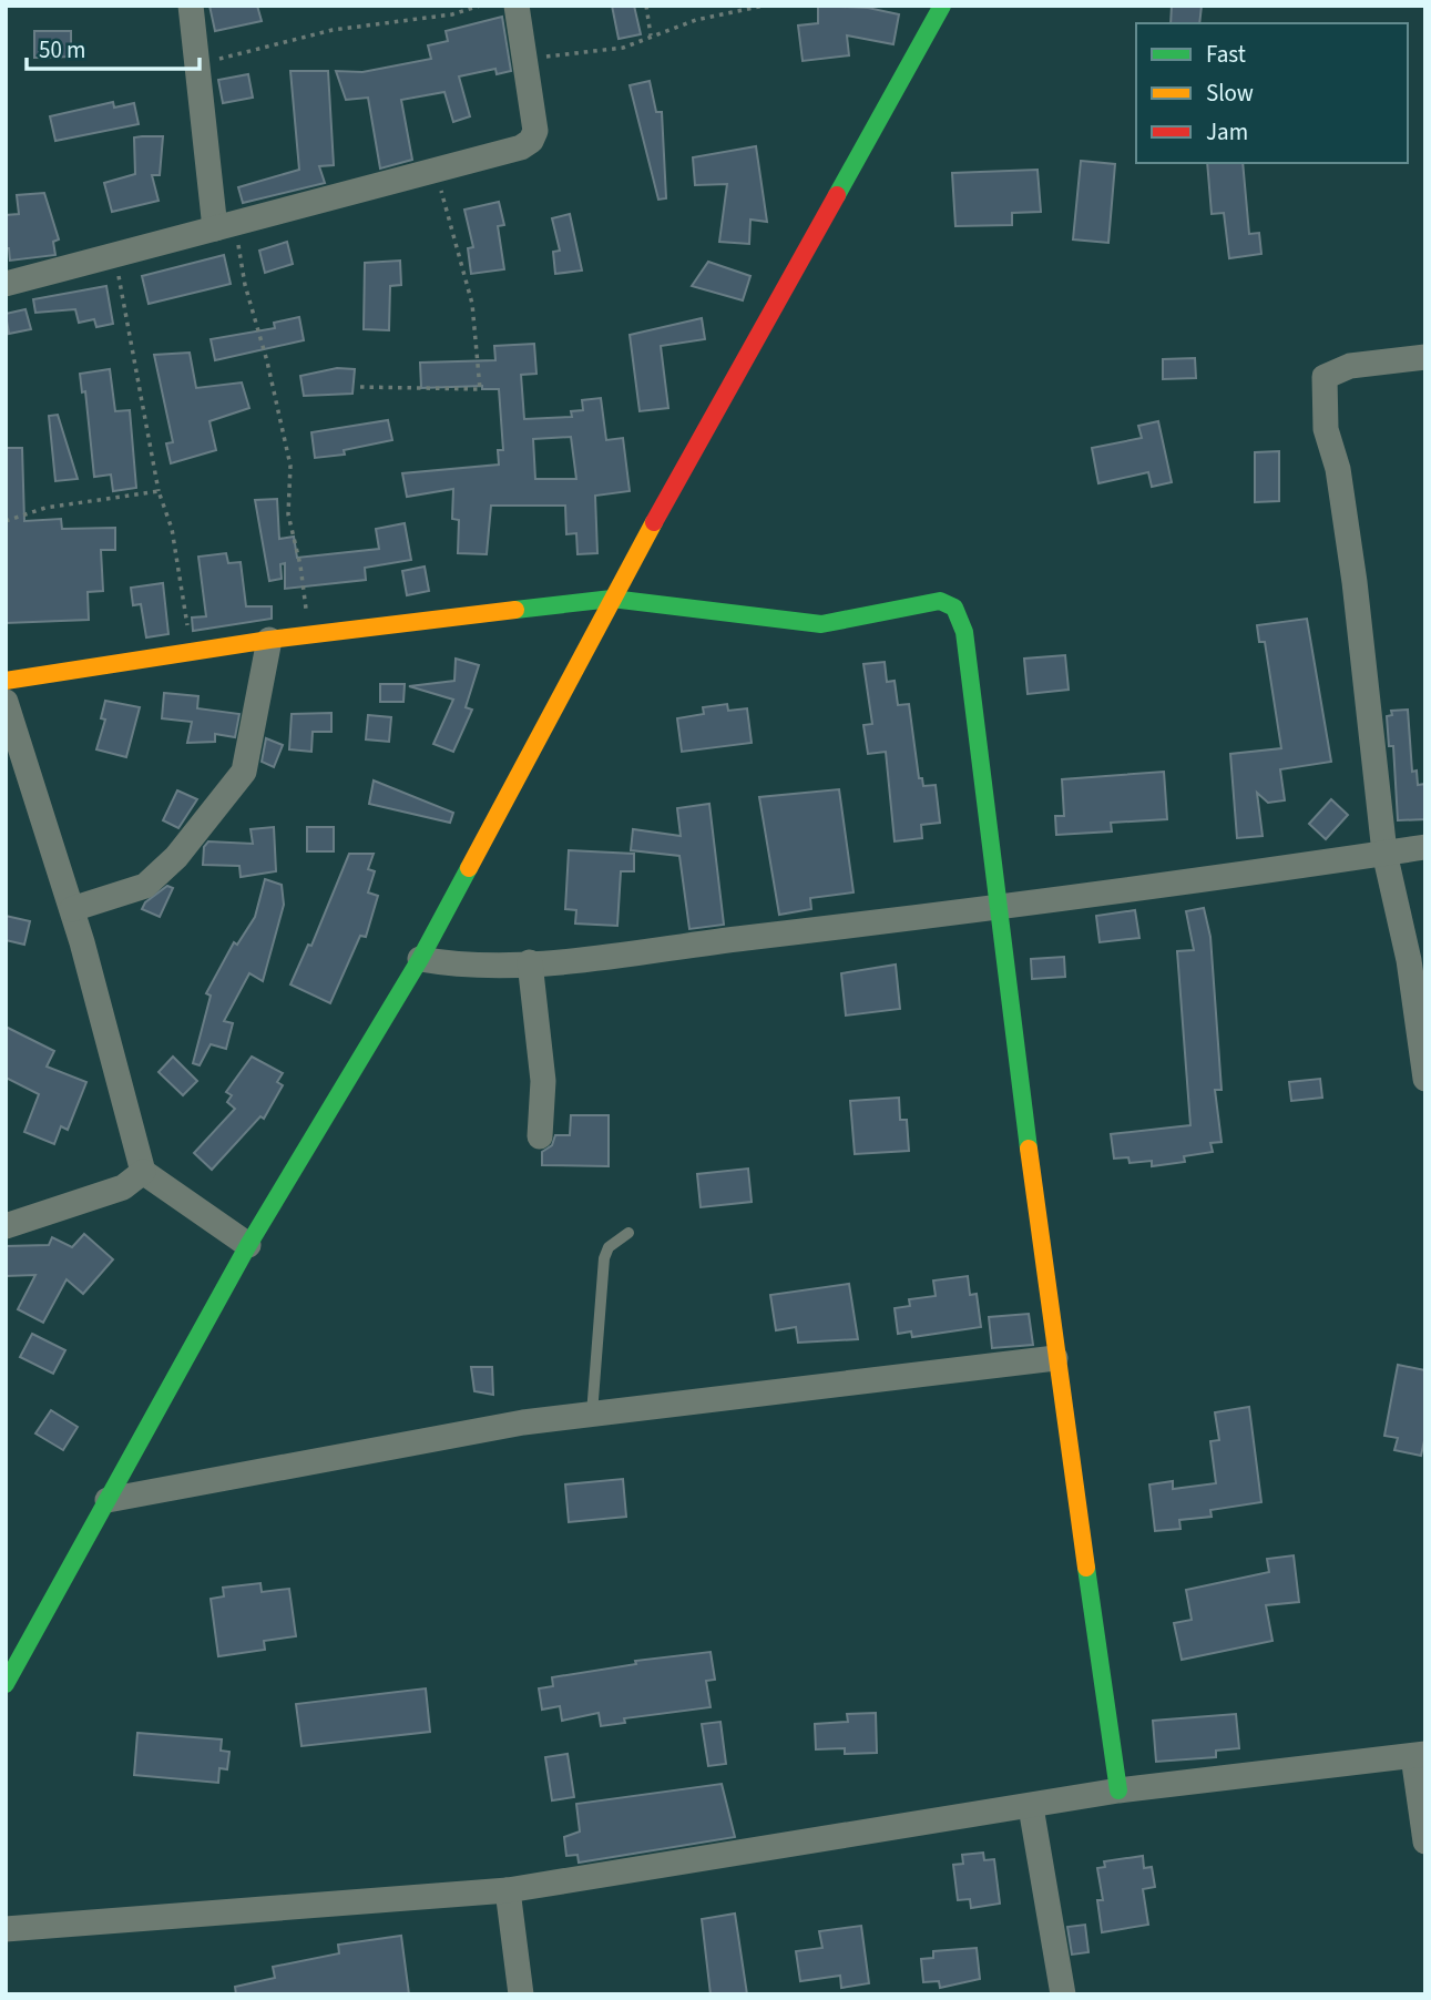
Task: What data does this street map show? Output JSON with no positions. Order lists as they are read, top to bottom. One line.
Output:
{"legend":["Fast","Slow","Jam"],"scale_bar":"50 m"}
